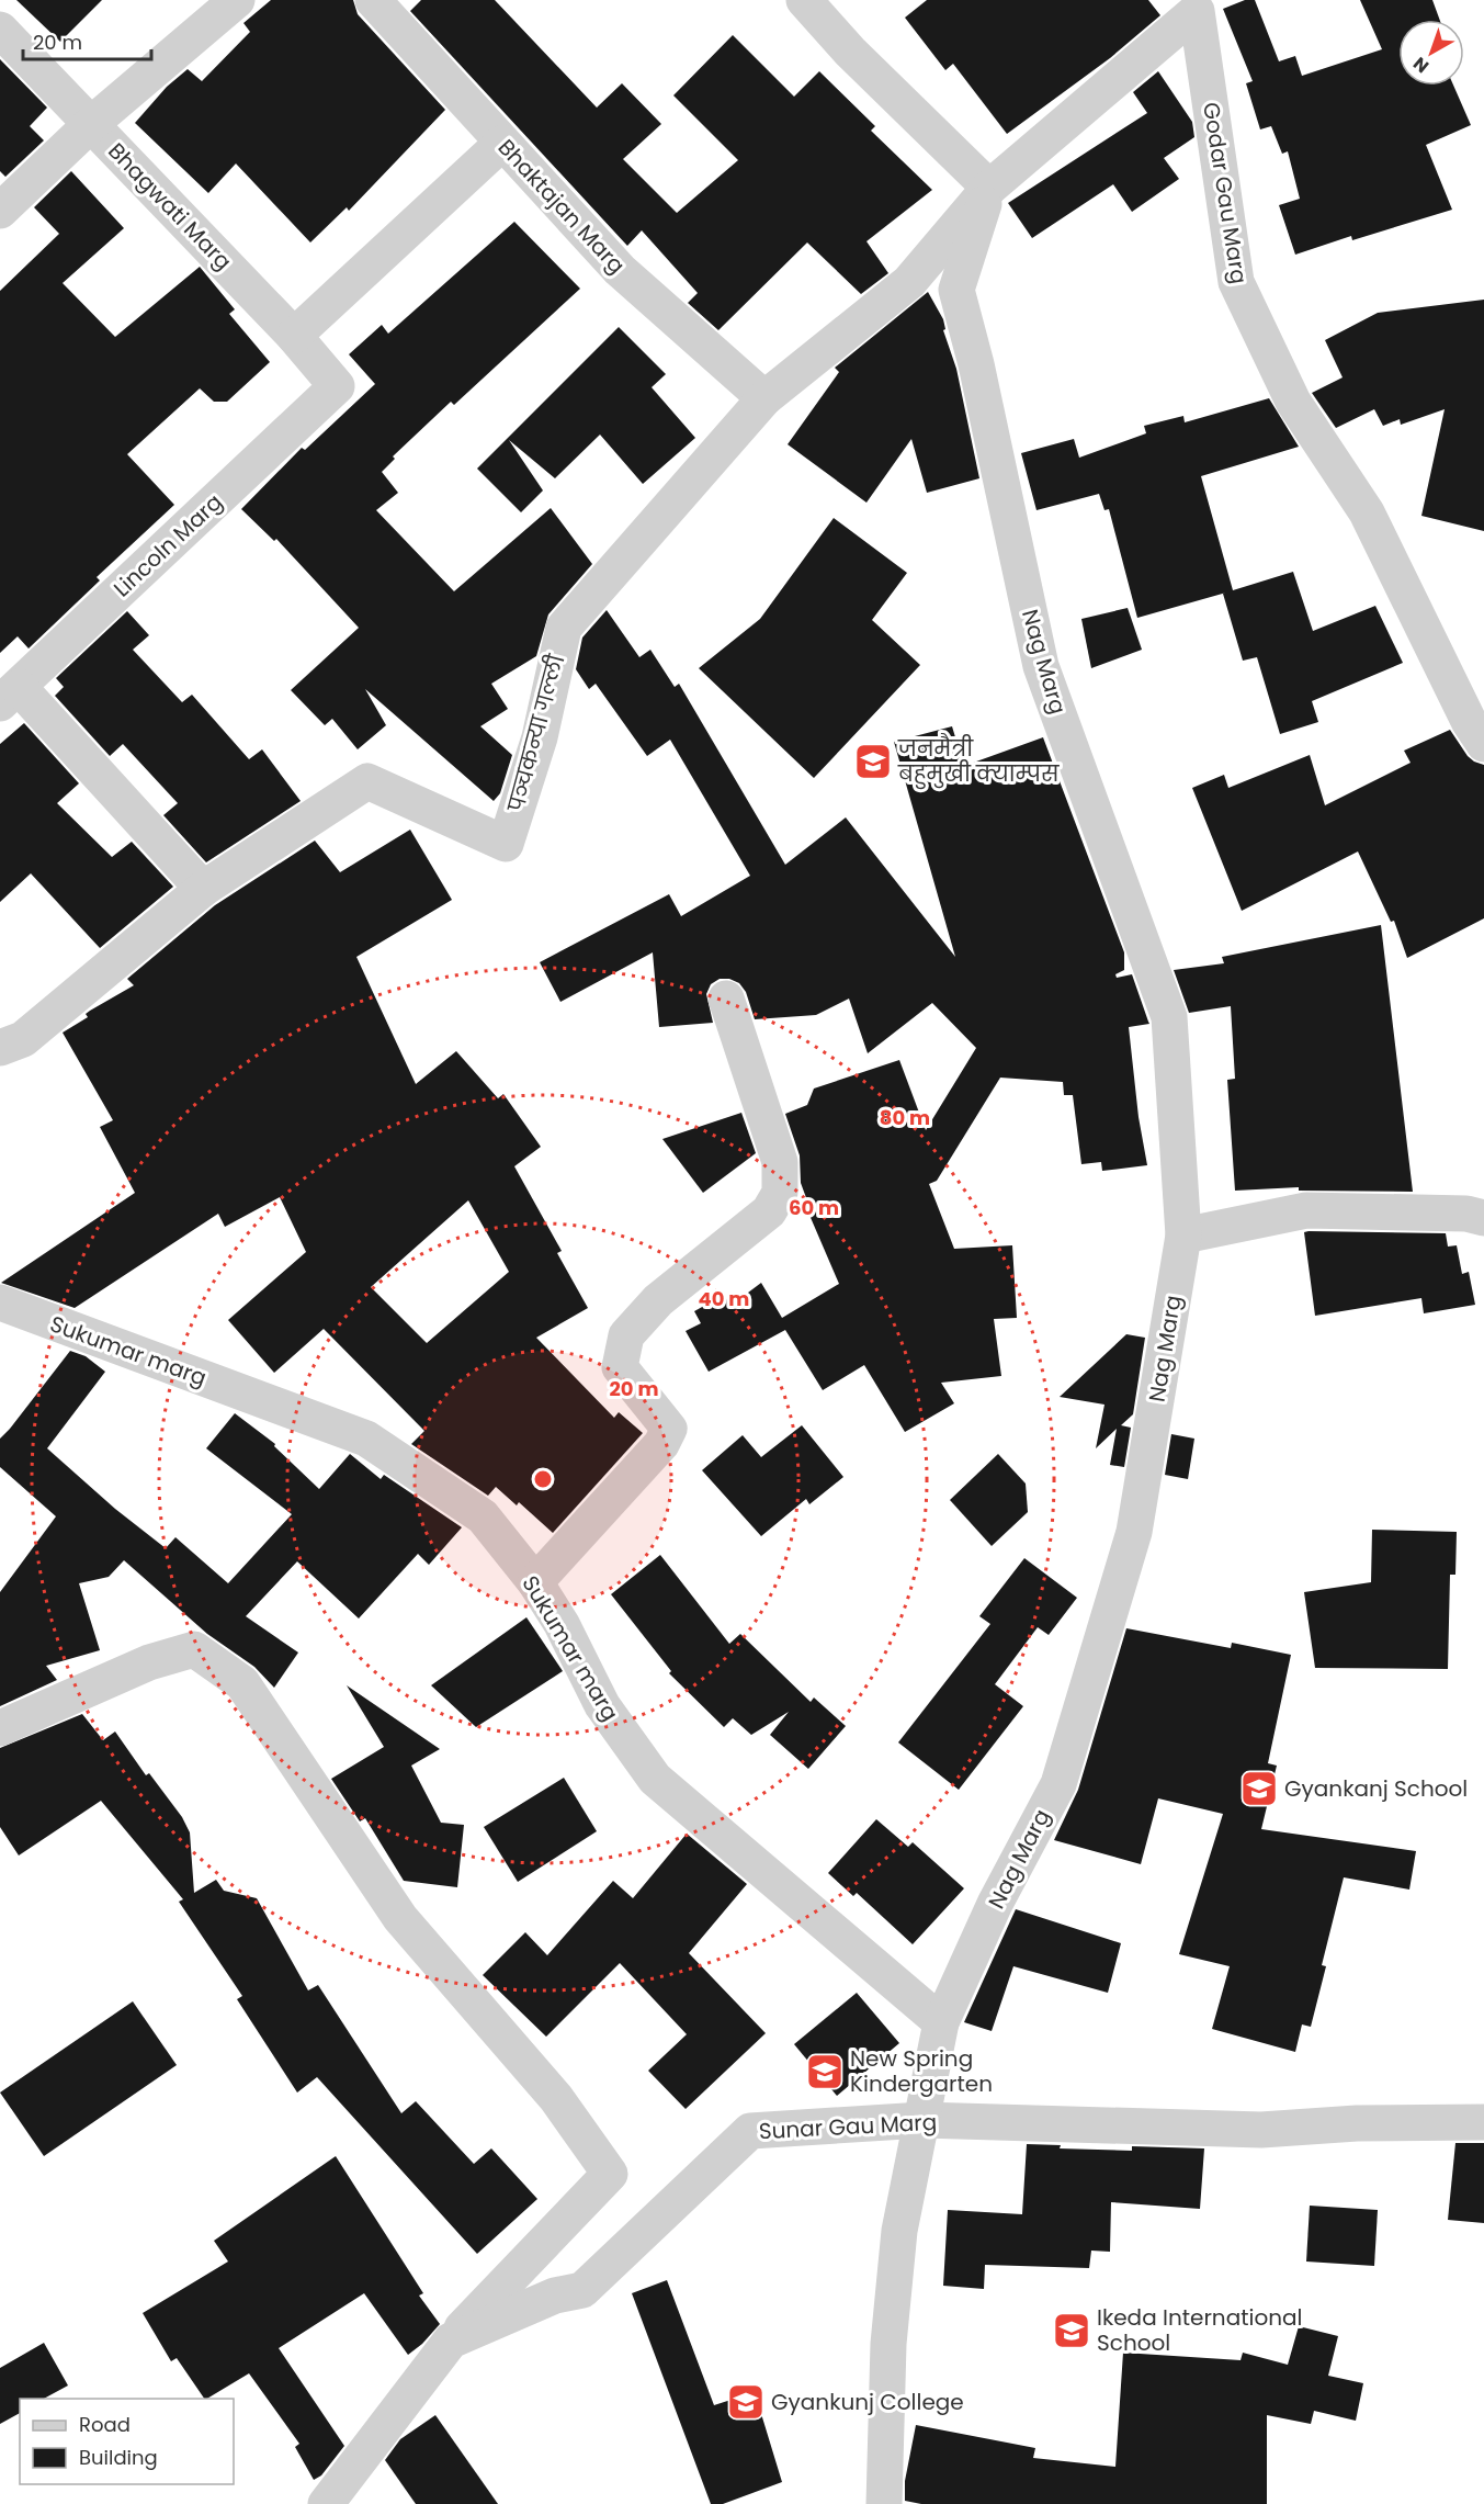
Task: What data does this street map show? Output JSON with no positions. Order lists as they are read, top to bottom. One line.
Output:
{"streets":{"street":["Godar Gau Marg","Bhagwati Marg","Bhaktajan Marg","Lincoln Marg","Nag Marg","पञ्चकन्या गल्ली","Sukumar marg","Sunar Gau Marg"]},"crossings":[["Godar Gau Marg","Nag Marg"],["Godar Gau Marg","पञ्चकन्या गल्ली"],["Bhagwati Marg","Lincoln Marg"],["Bhaktajan Marg","पञ्चकन्या गल्ली"],["Nag Marg","पञ्चकन्या गल्ली"],["Nag Marg","Sukumar marg"],["Nag Marg","Sunar Gau Marg"]],"places":{"school or university":["जनमैत्री बहुमुखी क्याम्पस","Gyankanj School","New Spring Kindergarten","Ikeda International School","Gyankunj College"]},"legend":["Road","Building"],"scale_bar":"20 m","north":"bottom left","rings":["80 m","60 m","40 m","20 m"]}
